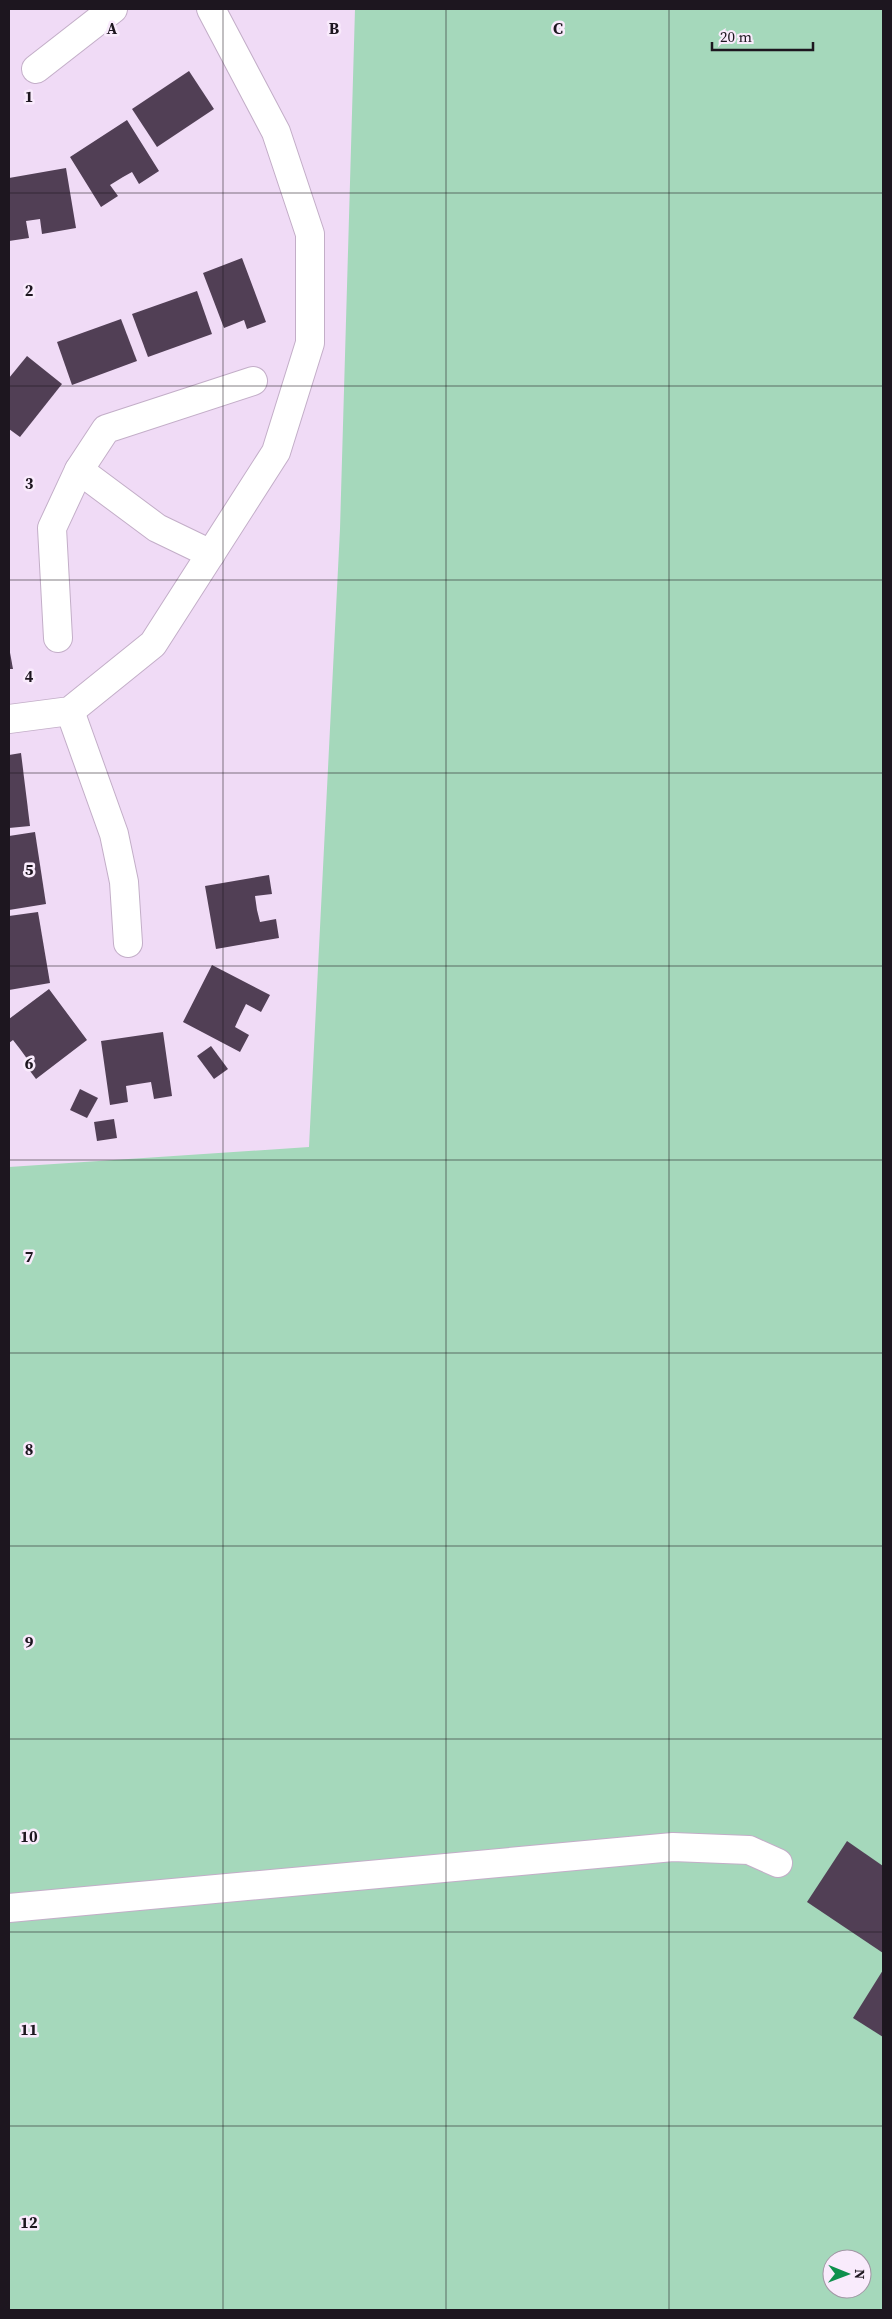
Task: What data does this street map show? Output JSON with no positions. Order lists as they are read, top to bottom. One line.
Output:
{"scale_bar":"20 m","north":"right","grid":{"columns":["A","B","C"],"rows":["1","2","3","4","5","6","7","8","9","10","11","12"]}}
